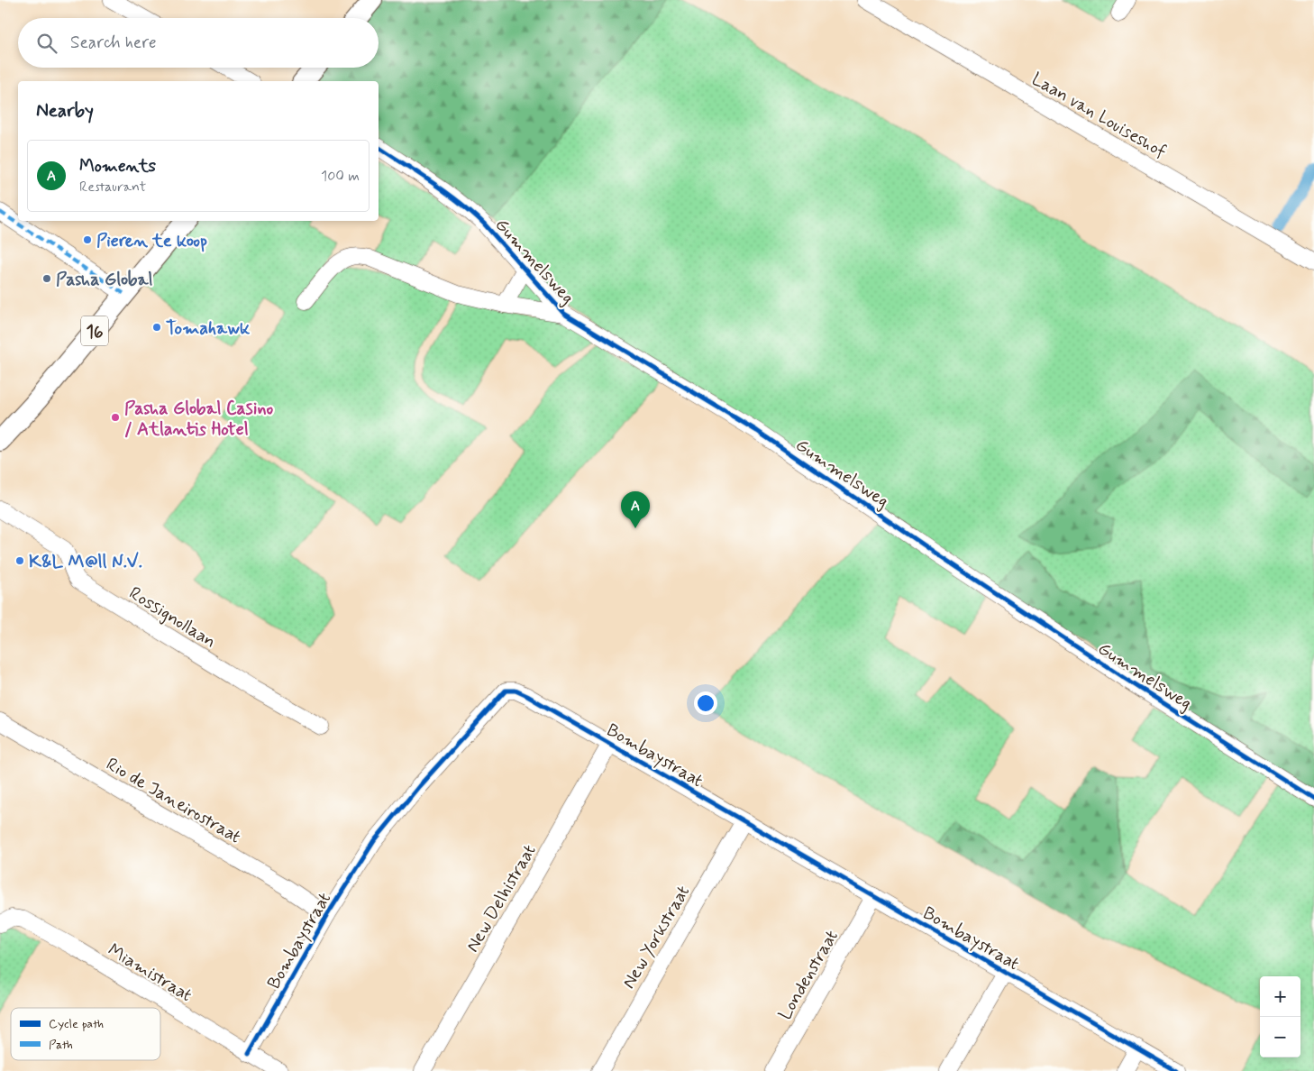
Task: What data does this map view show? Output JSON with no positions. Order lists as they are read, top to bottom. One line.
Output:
{"streets":{"main road":["16"],"street":["Laan van Louiseshof","Gummelsweg","Rossignollaan","Bombaystraat","Rio de Janeirostraat","New Delhistraat","New Yorkstraat","Miamistraat","Londenstraat"]},"crossings":[["Bombaystraat","Rio de Janeirostraat"],["Bombaystraat","New Delhistraat"],["Bombaystraat","New Yorkstraat"],["Bombaystraat","Miamistraat"],["Bombaystraat","Londenstraat"]],"places":["Pieren te koop","Pasha Global","Tomahawk","Pasha Global Casino / Atlantis Hotel","K&L M@ll N.V."],"legend":["Cycle path","Path"],"page":{"search":"Search here","heading":"Nearby","list":[{"mark":"A","name":"Moments","note":"Restaurant","value":"100 m"}],"pins":"A","map_buttons":["+","−"]}}
